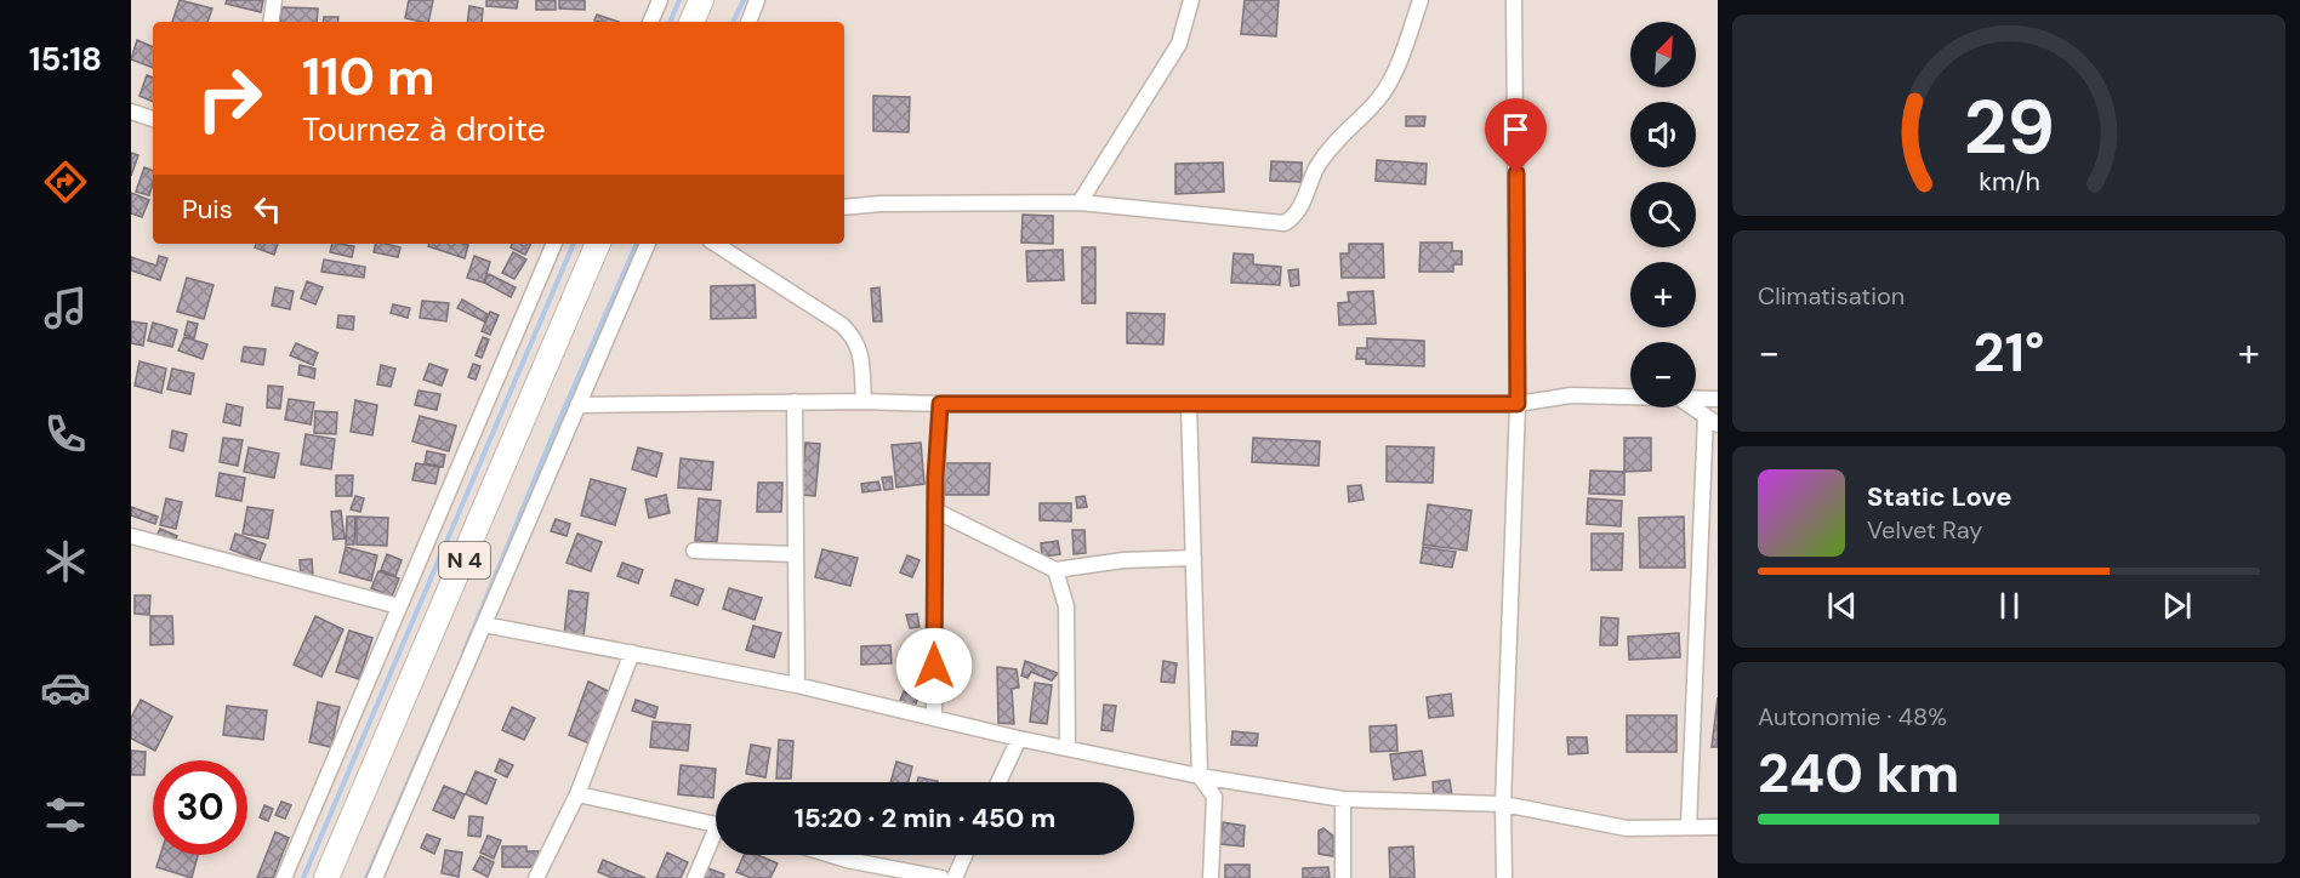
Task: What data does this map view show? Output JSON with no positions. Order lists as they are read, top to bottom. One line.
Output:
{"streets":{"highway":["N 4"]},"north":"top right","page":{"tabs":"15:18","map_buttons":["+","−"],"turn":["110 m","Tournez à droite"],"then":"Puis","tile":["Climatisation",["Autonomie · 48%","240 km"]],"heat":["−","21°","+"],"song":["Static Love","Velvet Ray"],"limit":"30","trip":"15:20 · 2 min · 450 m","gauge":["29","km/h"]}}
